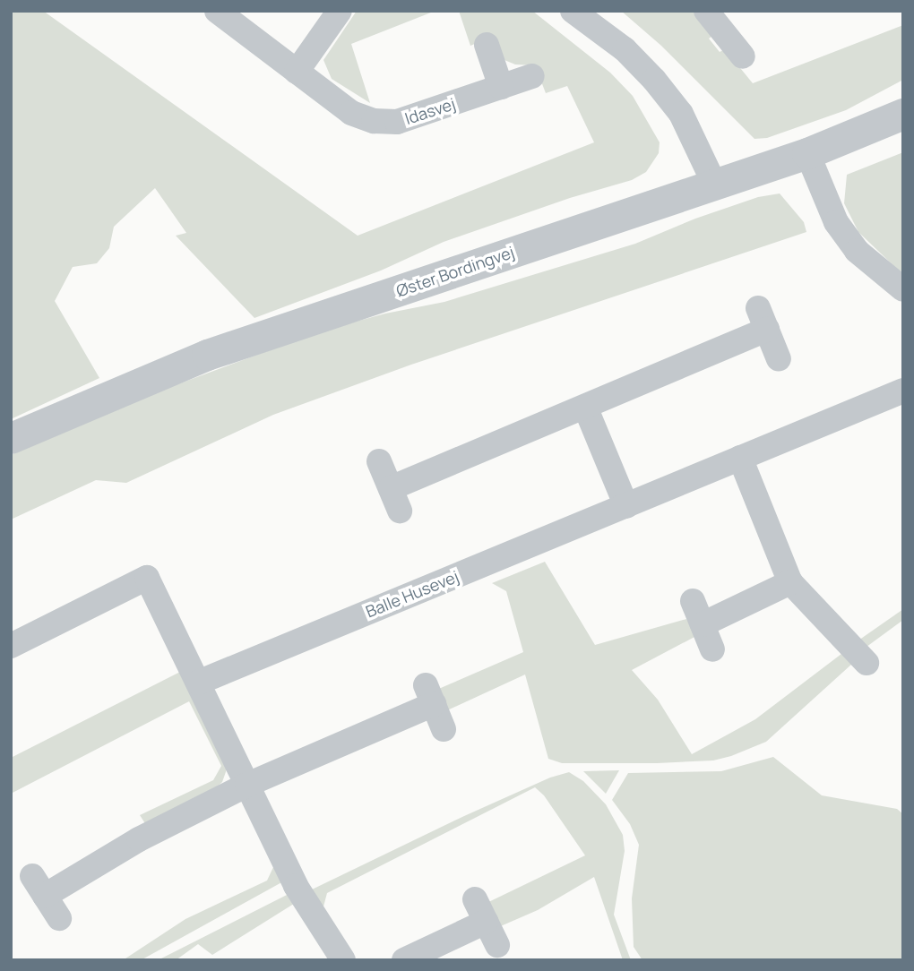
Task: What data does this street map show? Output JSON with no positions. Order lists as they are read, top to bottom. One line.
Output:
{"streets":{"street":["Idasvej","Øster Bordingvej","Balle Husevej"]}}
